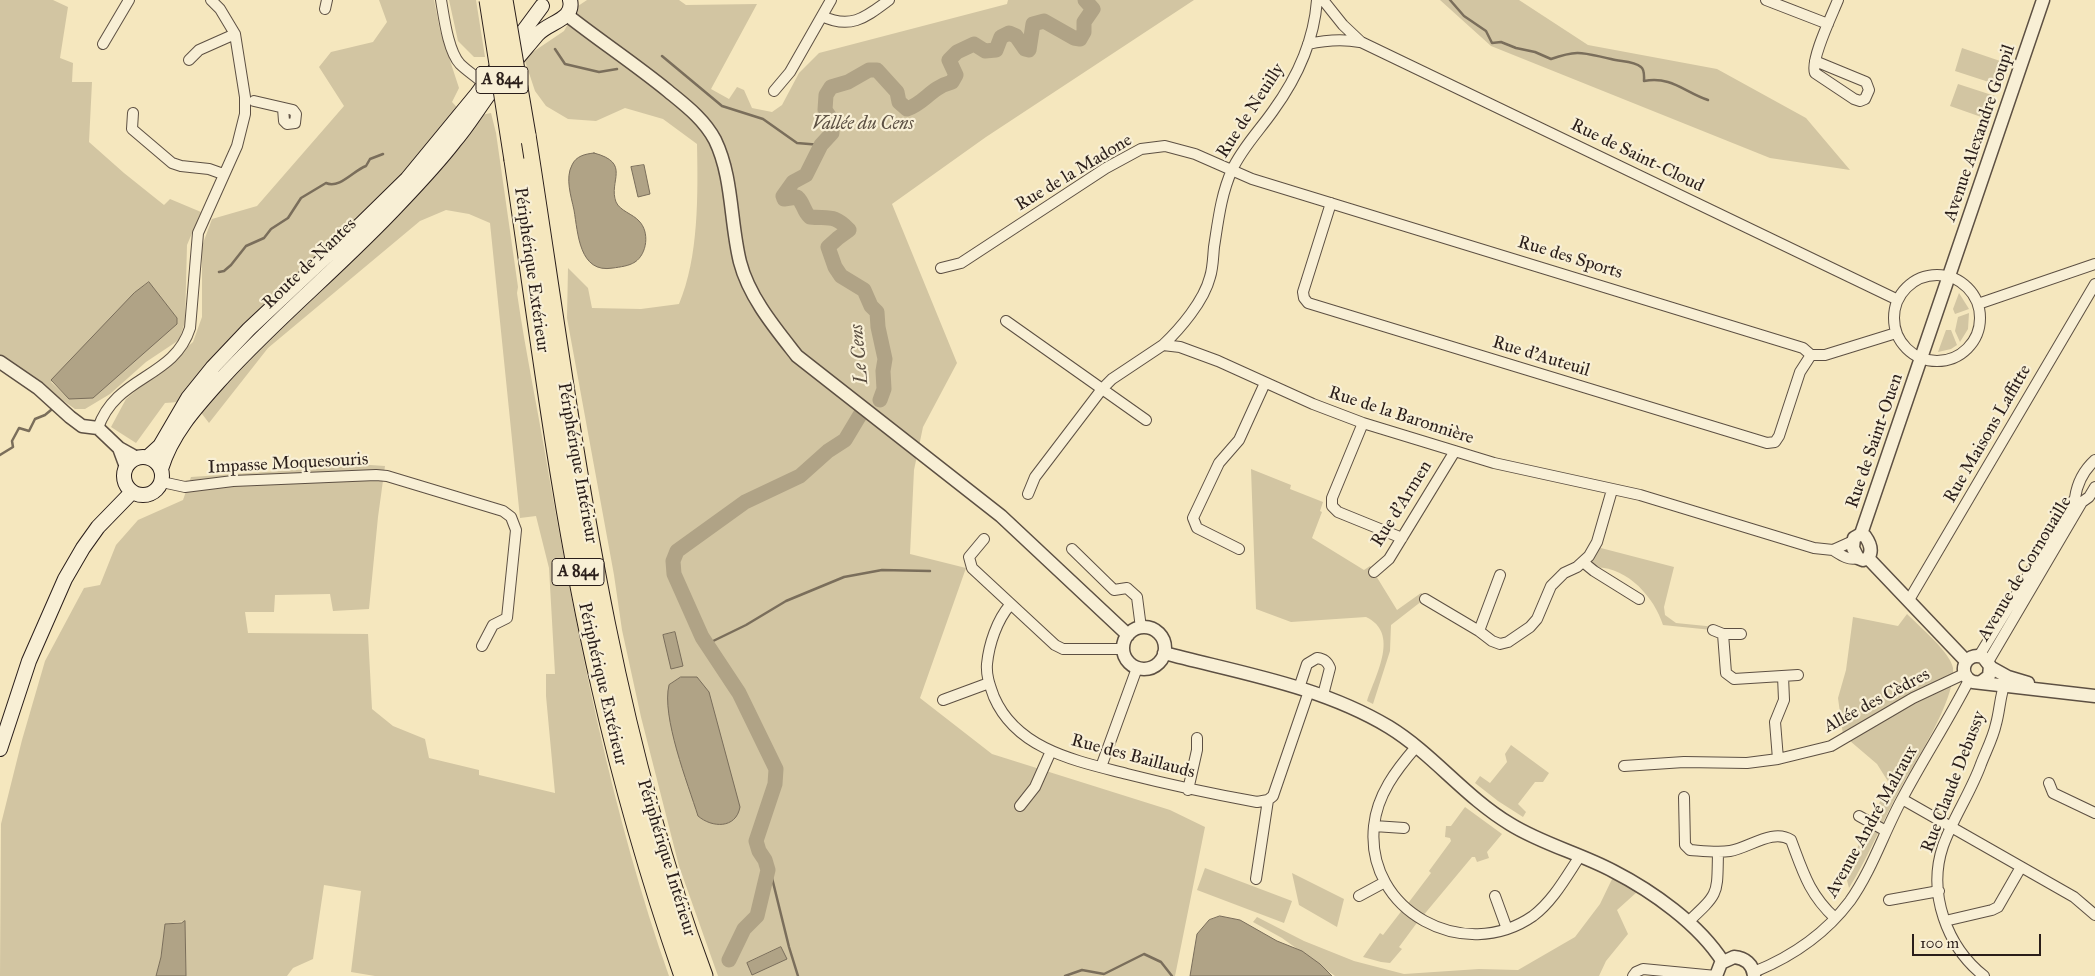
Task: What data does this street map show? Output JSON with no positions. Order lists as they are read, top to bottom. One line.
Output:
{"streets":{"highway":["A 844","Périphérique Extérieur","Périphérique Intérieur"],"main road":["Route de Nantes"],"street":["Rue de Neuilly","Avenue Alexandre Goupil","Rue de Saint-Cloud","Rue de la Madone","Rue des Sports","Rue d'Auteuil","Rue de la Baronnière","Rue Maisons Laffitte","Rue de Saint-Ouen","Impasse Moquesouris","Rue d'Armen","Avenue de Cornouaille","Allée des Cèdres","Rue des Baillauds","Rue Claude Debussy","Avenue André Malraux"]},"crossings":[["Rue de Neuilly","Rue de Saint-Cloud"],["Rue de Neuilly","Rue de la Madone"],["Rue de Neuilly","Rue des Sports"],["Rue de Neuilly","Rue de la Baronnière"],["Avenue Alexandre Goupil","Rue de Saint-Ouen"],["Rue de la Madone","Rue des Sports"],["Rue des Sports","Rue d'Auteuil"],["Route de Nantes","Impasse Moquesouris"],["Rue de la Baronnière","Rue d'Armen"],["Allée des Cèdres","Avenue André Malraux"]],"water":["Le Cens"],"parks":["Vallée du Cens"],"scale_bar":"100 m"}
